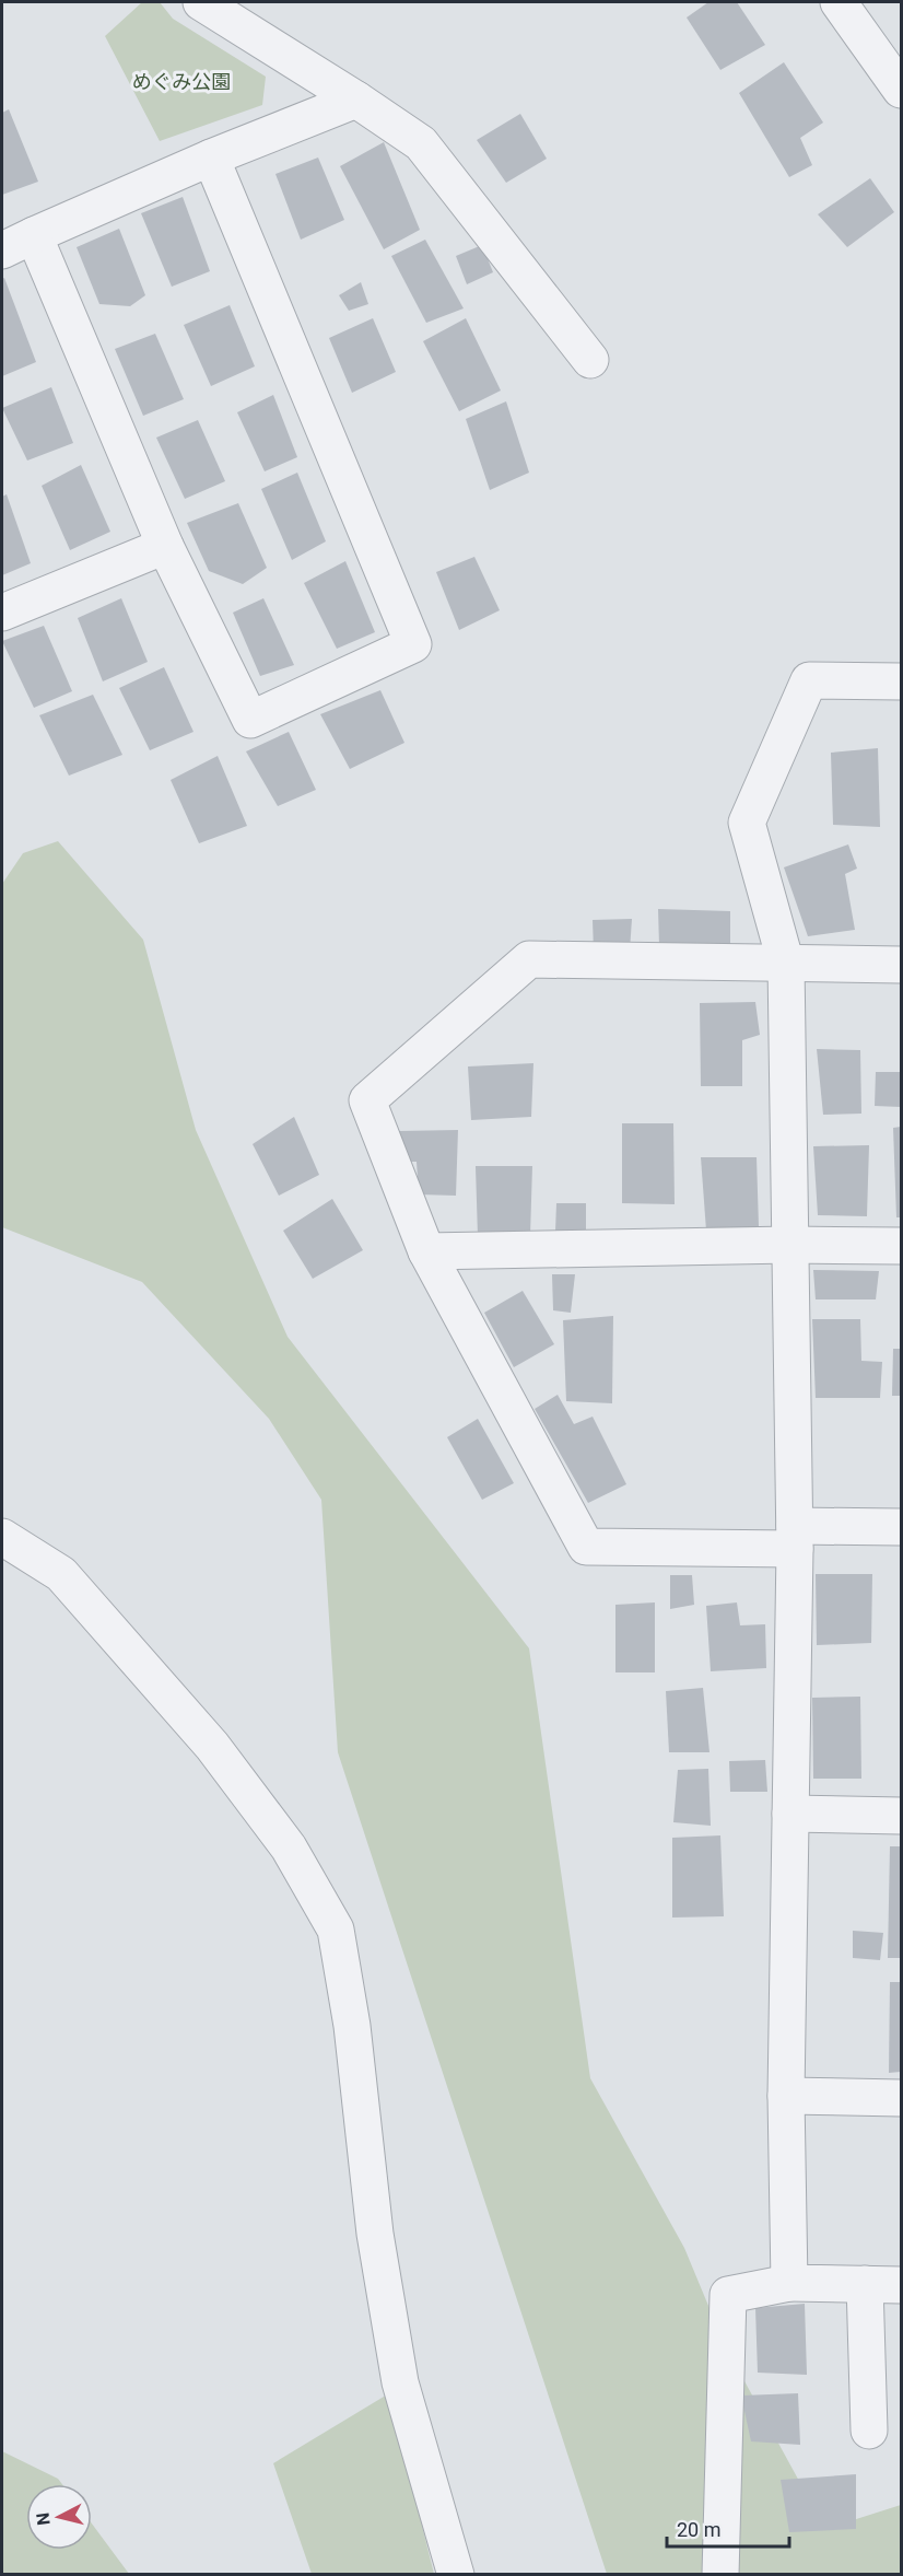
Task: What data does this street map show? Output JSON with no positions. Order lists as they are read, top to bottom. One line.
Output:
{"parks":["めぐみ公園"],"scale_bar":"20 m","north":"left"}
